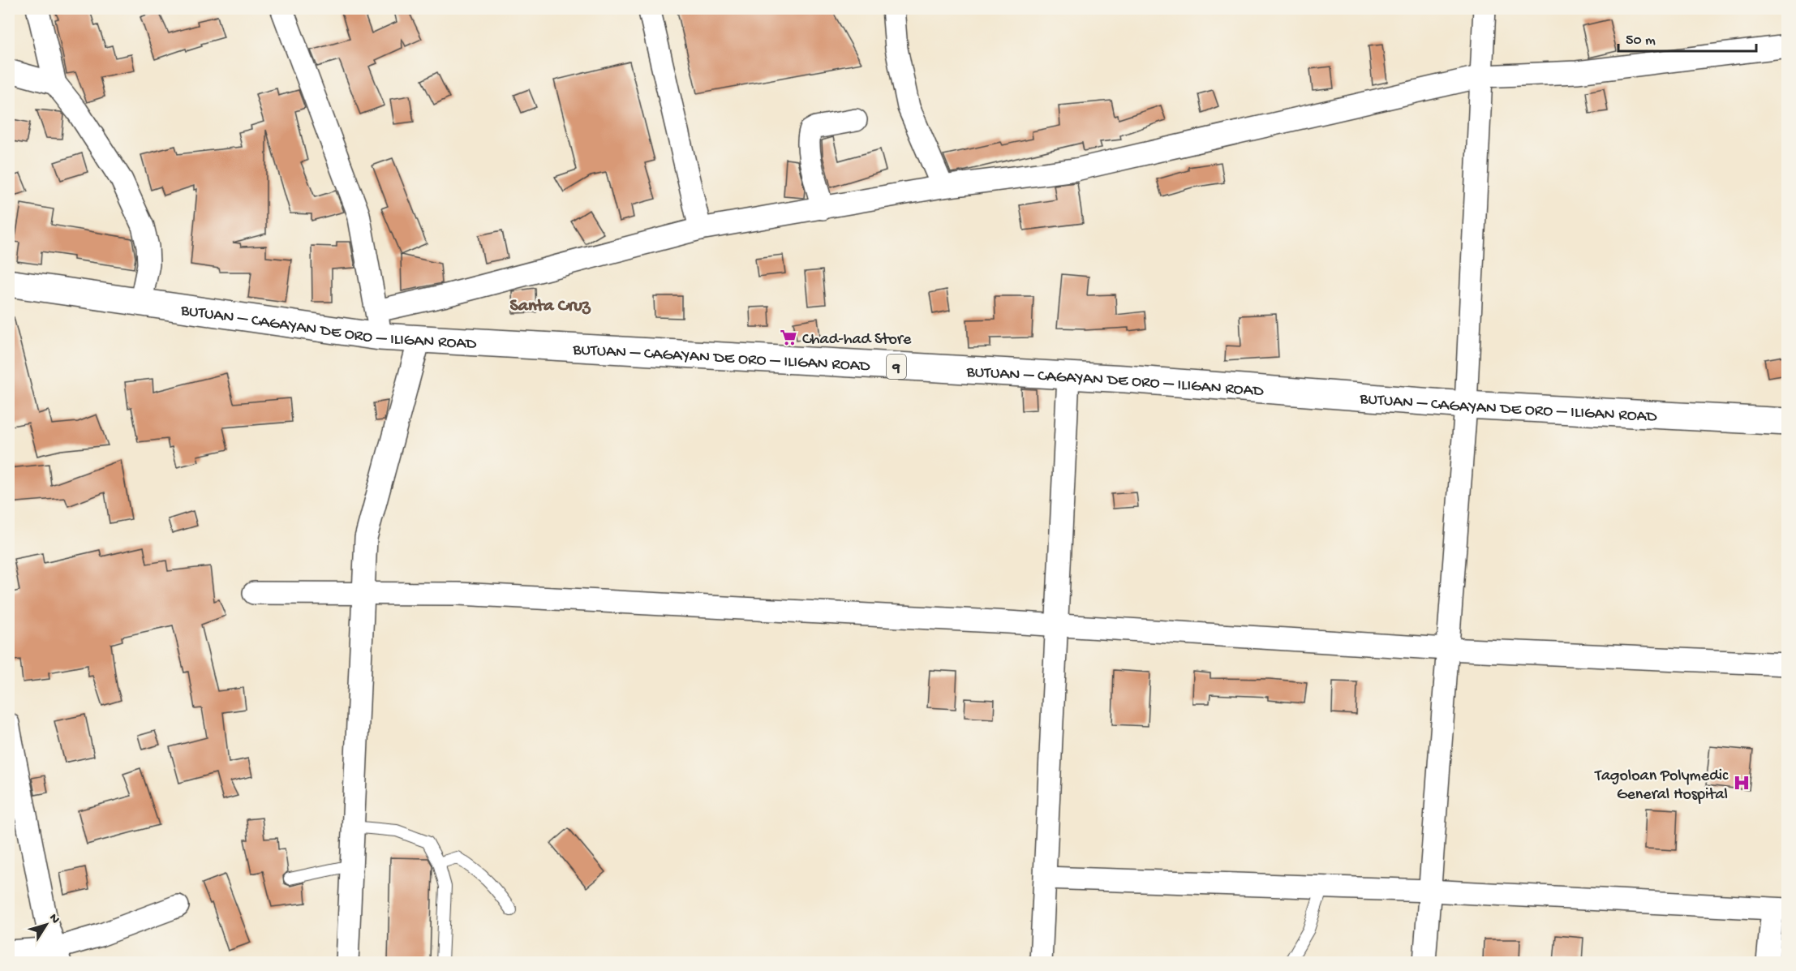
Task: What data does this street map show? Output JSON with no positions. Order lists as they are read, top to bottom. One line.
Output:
{"streets":{"highway":["BUTUAN – CAGAYAN DE ORO – ILIGAN ROAD","9"]},"districts":["Santa Cruz"],"places":{"supermarket":["Chad-had Store"],"hospital":["Tagoloan Polymedic General Hospital"]},"scale_bar":"50 m","north":"top right"}
